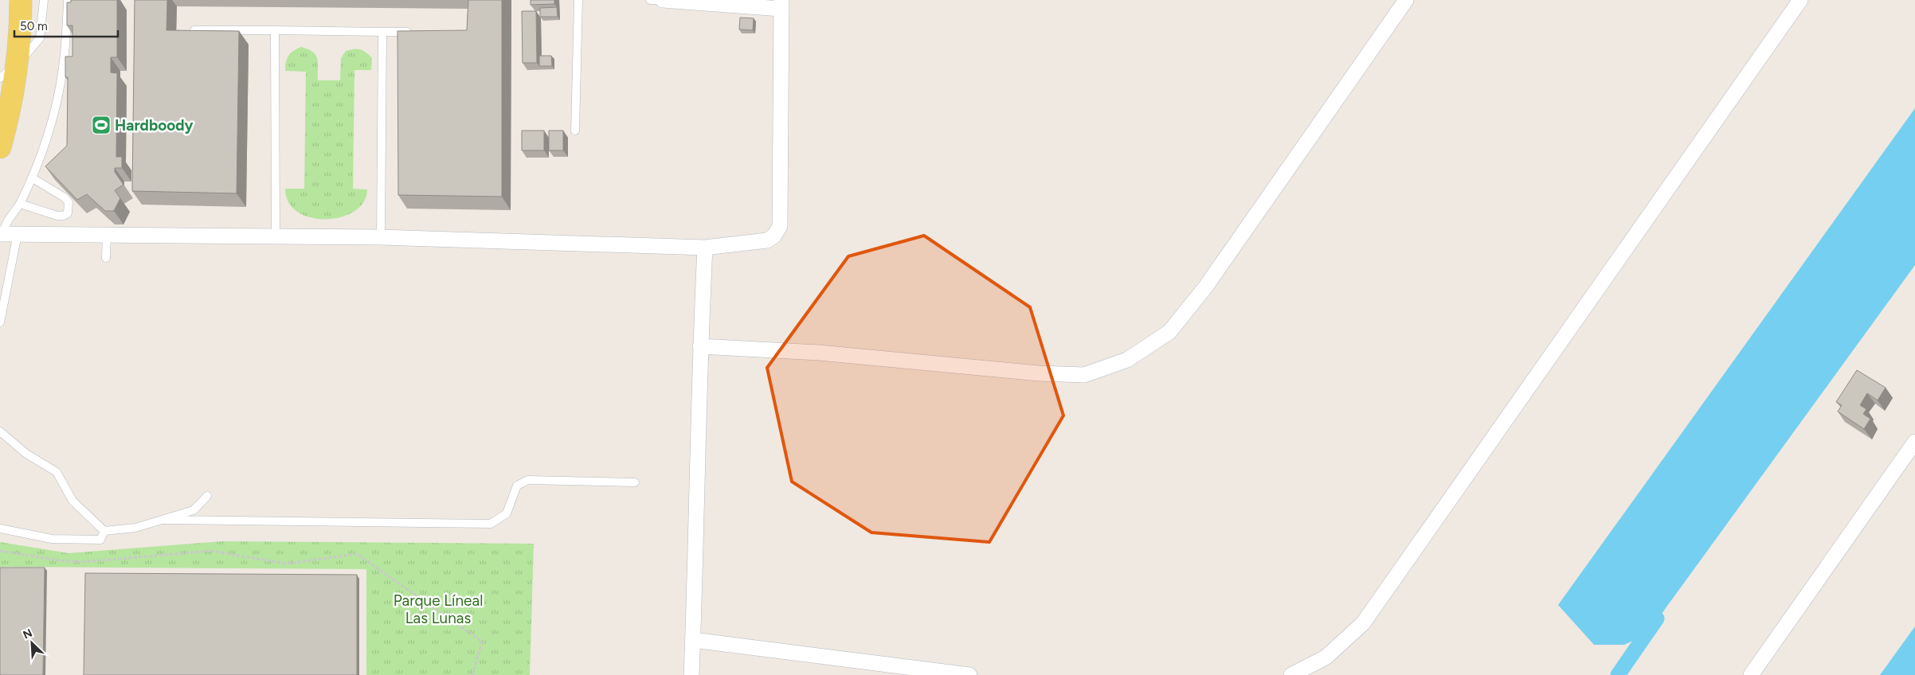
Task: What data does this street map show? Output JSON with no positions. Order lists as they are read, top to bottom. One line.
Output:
{"parks":["Parque Líneal Las Lunas"],"places":{"sports":["Hardboody"]},"scale_bar":"50 m","north":"top left"}
